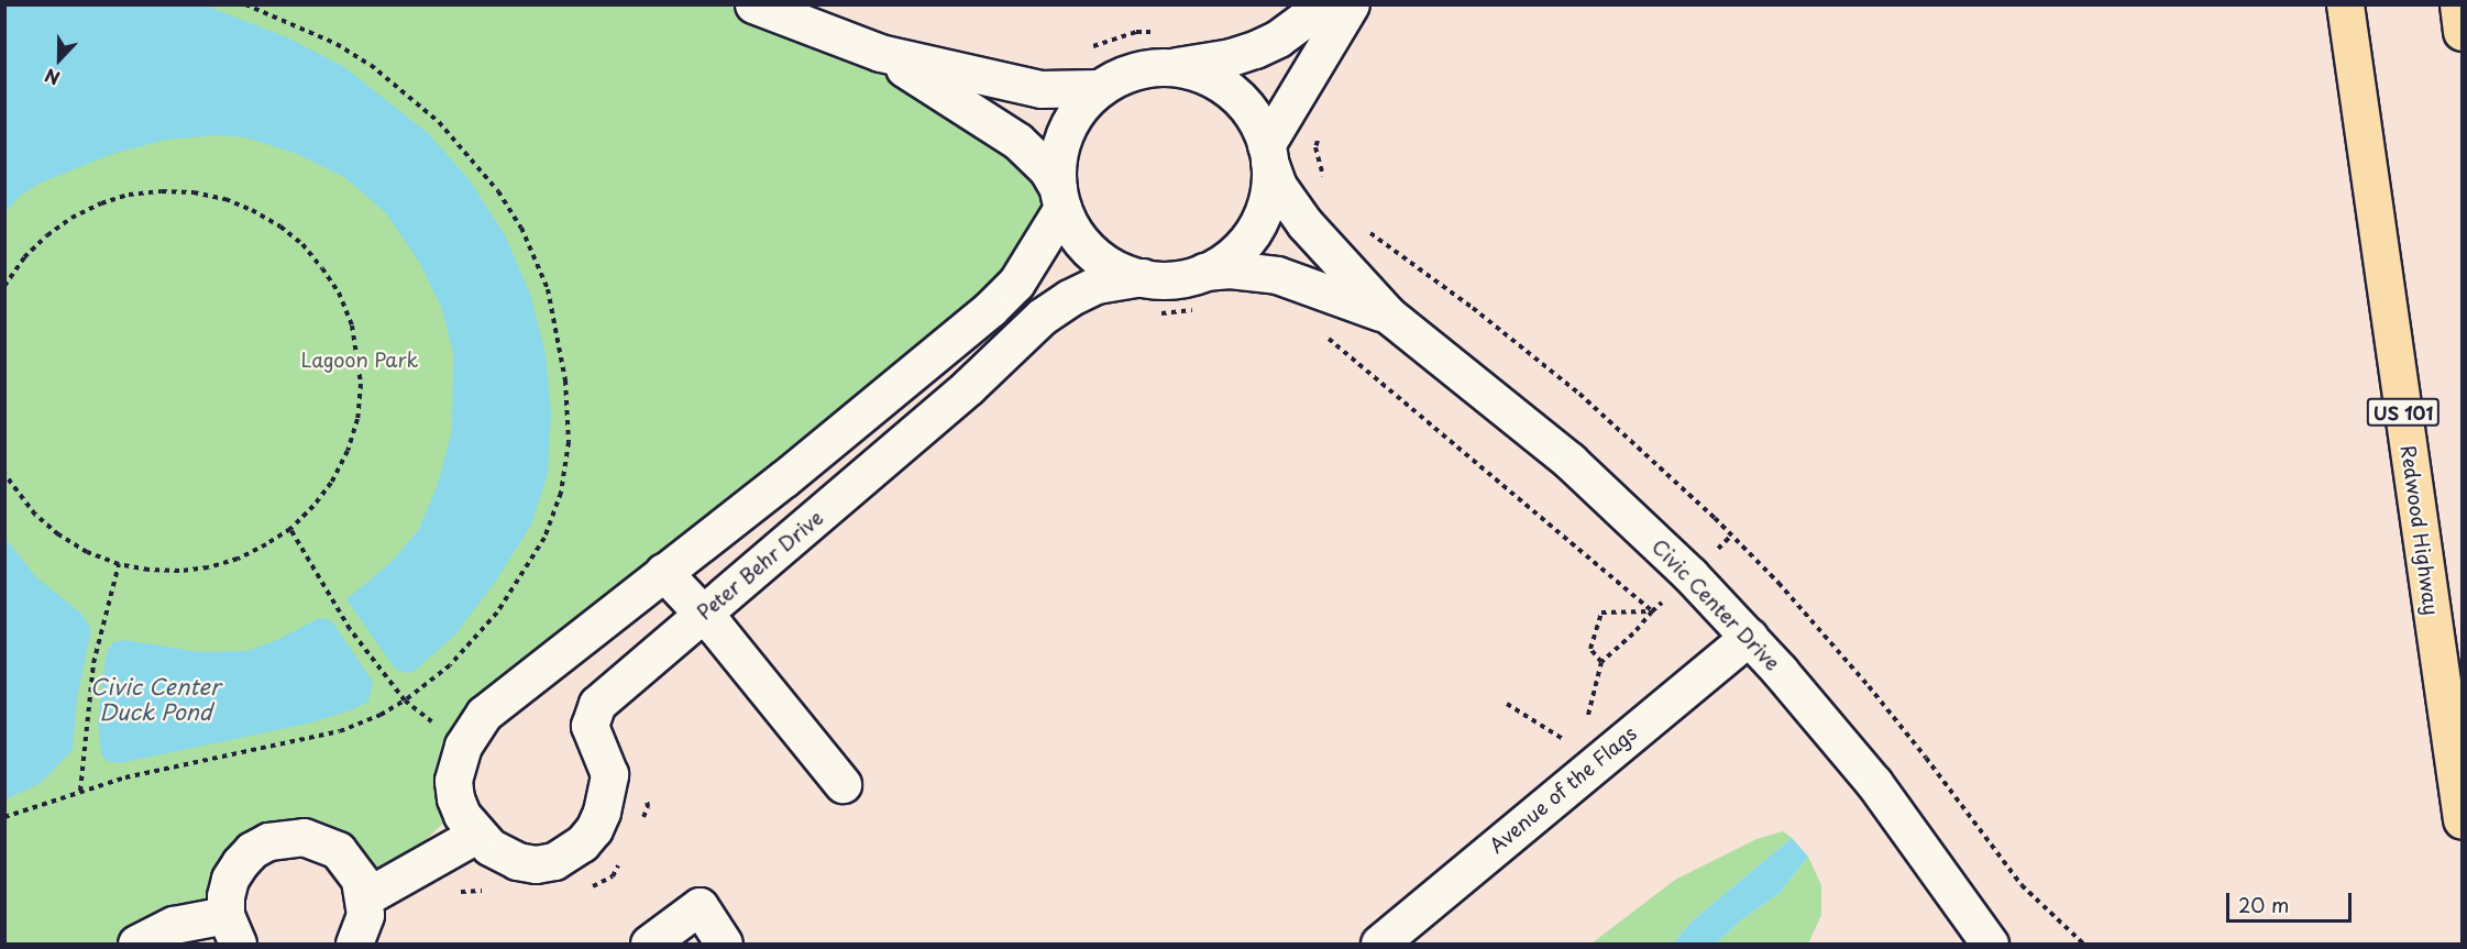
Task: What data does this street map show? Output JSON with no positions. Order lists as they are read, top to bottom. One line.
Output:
{"streets":{"highway":["US 101","Redwood Highway"],"street":["Peter Behr Drive","Civic Center Drive","Avenue of the Flags"]},"crossings":[["Peter Behr Drive","Civic Center Drive"],["Civic Center Drive","Avenue of the Flags"]],"water":["Civic Center Duck Pond"],"parks":["Lagoon Park"],"scale_bar":"20 m","north":"bottom"}
